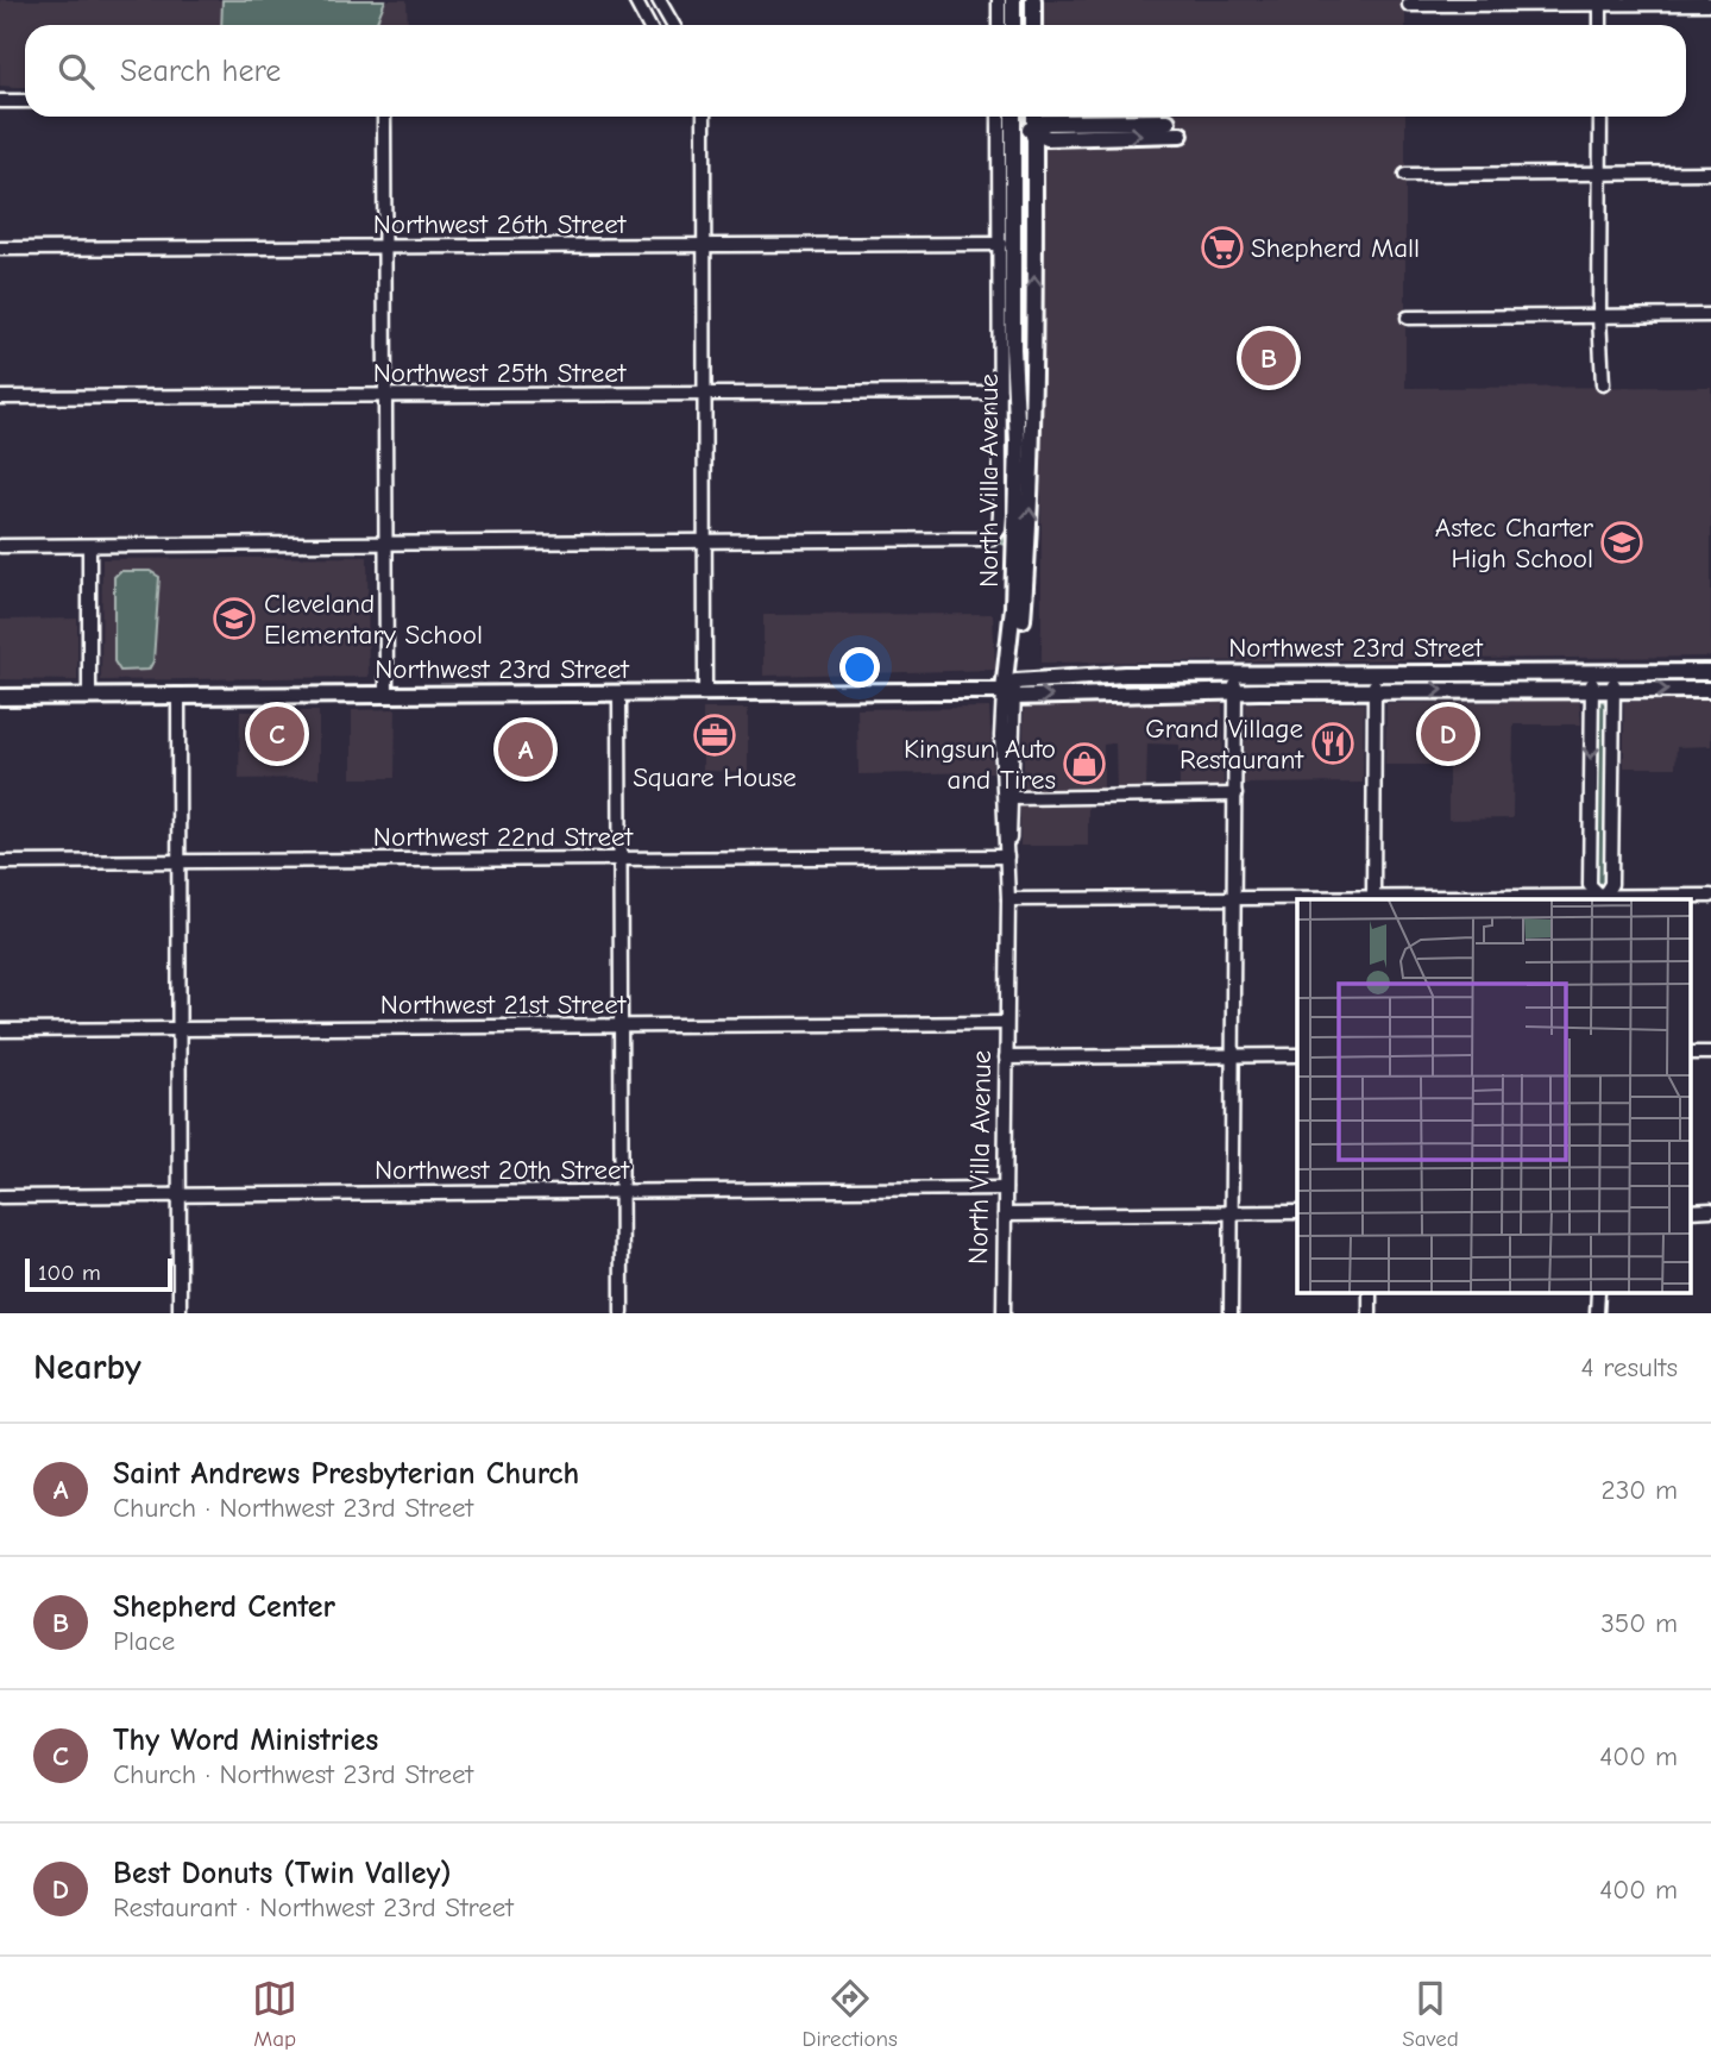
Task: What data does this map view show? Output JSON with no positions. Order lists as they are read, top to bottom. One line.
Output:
{"streets":{"main road":["North Villa Avenue","Northwest 23rd Street"],"street":["Northwest 26th Street","Northwest 25th Street","Northwest 22nd Street","Northwest 21st Street","Northwest 20th Street"]},"crossings":[["Northwest 26th Street","North Villa Avenue"],["Northwest 25th Street","North Villa Avenue"],["North Villa Avenue","Northwest 23rd Street"],["North Villa Avenue","Northwest 22nd Street"],["North Villa Avenue","Northwest 21st Street"],["North Villa Avenue","Northwest 20th Street"]],"places":{"supermarket":["Shepherd Mall"],"school or university":["Astec Charter High School","Cleveland Elementary School"],"office":["Square House"],"restaurant":["Grand Village Restaurant"],"shop":["Kingsun Auto and Tires"]},"scale_bar":"100 m","page":{"search":"Search here","pins":["B","C","D","A"],"scale":"100 m","heading":["Nearby","4 results"],"list":[{"mark":"A","name":"Saint Andrews Presbyterian Church","note":"Church · Northwest 23rd Street","value":"230 m"},{"mark":"B","name":"Shepherd Center","note":"Place","value":"350 m"},{"mark":"C","name":"Thy Word Ministries","note":"Church · Northwest 23rd Street","value":"400 m"},{"mark":"D","name":"Best Donuts (Twin Valley)","note":"Restaurant · Northwest 23rd Street","value":"400 m"}],"nav":["Map","Directions","Saved"]}}
